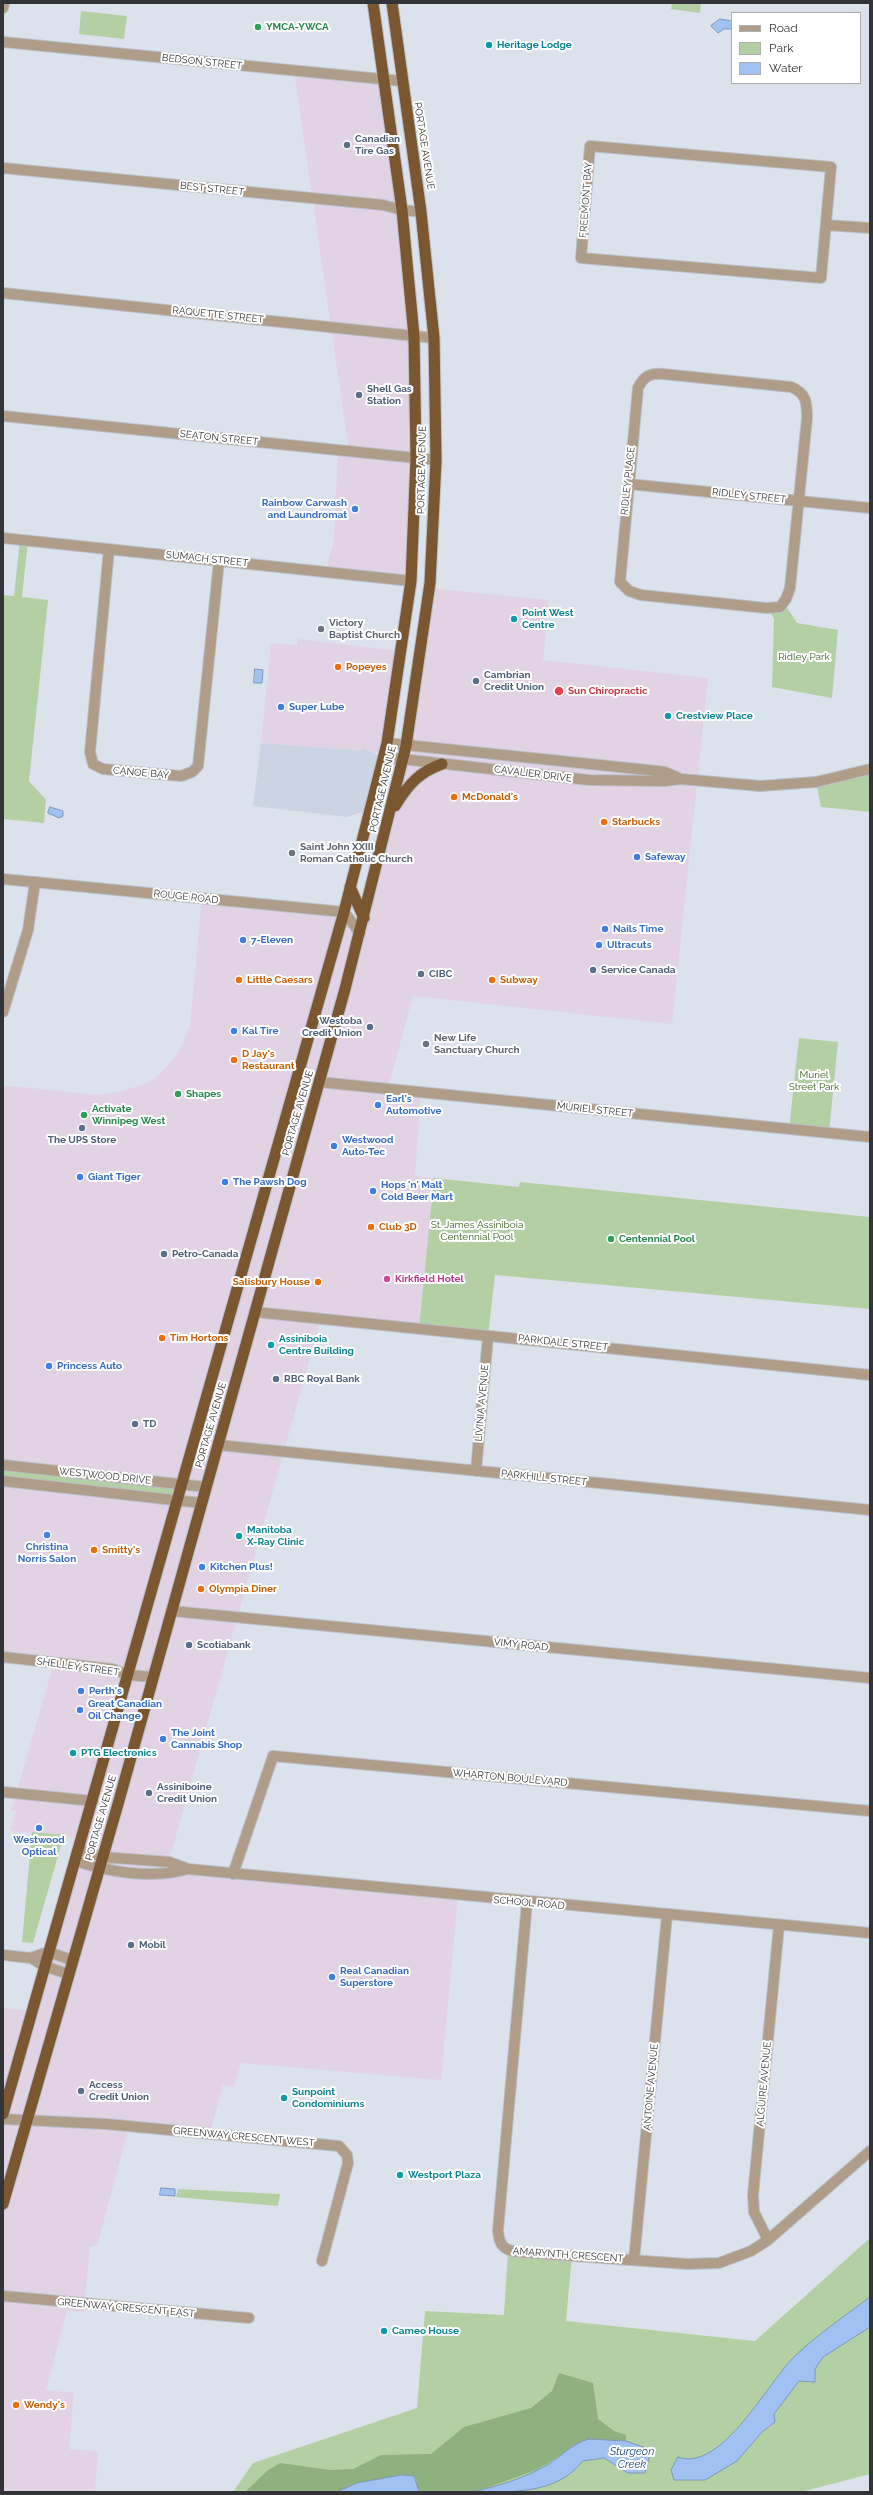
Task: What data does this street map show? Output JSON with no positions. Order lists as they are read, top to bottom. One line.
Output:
{"streets":{"highway":["PORTAGE AVENUE"],"street":["BEDSON STREET","BEST STREET","FREEMONT BAY","RAQUETTE STREET","SEATON STREET","RIDLEY PLACE","RIDLEY STREET","SUMACH STREET","CANOE BAY","CAVALIER DRIVE","ROUGE ROAD","MURIEL STREET","PARKDALE STREET","LIVINIA AVENUE","WESTWOOD DRIVE","PARKHILL STREET","VIMY ROAD","SHELLEY STREET","WHARTON BOULEVARD","SCHOOL ROAD","ALGUIRE AVENUE","ANTOINE AVENUE","GREENWAY CRESCENT WEST","AMARYNTH CRESCENT","GREENWAY CRESCENT EAST"]},"crossings":[["BEDSON STREET","PORTAGE AVENUE"],["PORTAGE AVENUE","BEST STREET"],["PORTAGE AVENUE","RAQUETTE STREET"],["PORTAGE AVENUE","SEATON STREET"],["PORTAGE AVENUE","SUMACH STREET"],["PORTAGE AVENUE","CAVALIER DRIVE"],["PORTAGE AVENUE","ROUGE ROAD"],["PORTAGE AVENUE","MURIEL STREET"],["PORTAGE AVENUE","PARKDALE STREET"],["PORTAGE AVENUE","WESTWOOD DRIVE"],["PORTAGE AVENUE","PARKHILL STREET"],["PORTAGE AVENUE","VIMY ROAD"],["PORTAGE AVENUE","SHELLEY STREET"],["PORTAGE AVENUE","SCHOOL ROAD"],["PORTAGE AVENUE","GREENWAY CRESCENT WEST"],["RIDLEY PLACE","RIDLEY STREET"],["SUMACH STREET","CANOE BAY"],["PARKDALE STREET","LIVINIA AVENUE"],["LIVINIA AVENUE","PARKHILL STREET"],["WHARTON BOULEVARD","SCHOOL ROAD"],["SCHOOL ROAD","ALGUIRE AVENUE"],["SCHOOL ROAD","ANTOINE AVENUE"],["SCHOOL ROAD","AMARYNTH CRESCENT"],["ALGUIRE AVENUE","AMARYNTH CRESCENT"],["ANTOINE AVENUE","AMARYNTH CRESCENT"]],"water":["Sturgeon Creek"],"parks":["Ridley Park","Muriel Street Park","St. James Assiniboia Centennial Pool"],"places":["YMCA-YWCA","Heritage Lodge","Canadian Tire Gas","Shell Gas Station","Rainbow Carwash and Laundromat","Point West Centre","Victory Baptist Church","Popeyes","Cambrian Credit Union","Sun Chiropractic","Super Lube","Crestview Place","McDonald's","Starbucks","Saint John XXIII Roman Catholic Church","Safeway","Nails Time","7-Eleven","Ultracuts","Service Canada","CIBC","Little Caesars","Subway","Westoba Credit Union","Kal Tire","New Life Sanctuary Church","D Jay's Restaurant","Shapes","Earl's Automotive","Activate Winnipeg West","The UPS Store","Westwood Auto-Tec","Giant Tiger","The Pawsh Dog","Hops 'n' Malt Cold Beer Mart","Club 3D","Centennial Pool","Petro-Canada","Kirkfield Hotel","Salisbury House","Tim Hortons","Assiniboia Centre Building","Princess Auto","RBC Royal Bank","TD","Christina Norris Salon","Manitoba X-Ray Clinic","Smitty's","Kitchen Plus!","Olympia Diner","Scotiabank","Perth's","Great Canadian Oil Change","The Joint Cannabis Shop","PTG Electronics","Assiniboine Credit Union","Westwood Optical","Mobil","Real Canadian Superstore","Access Credit Union","Sunpoint Condominiums","Westport Plaza","Cameo House","Wendy's"],"legend":["Road","Park","Water"]}
